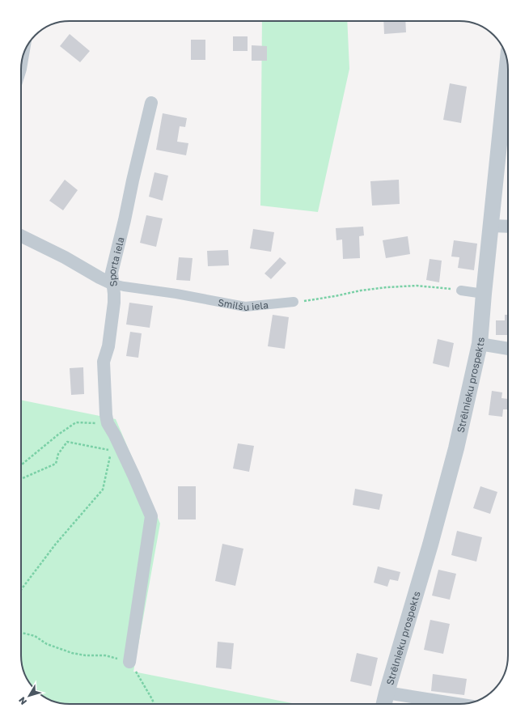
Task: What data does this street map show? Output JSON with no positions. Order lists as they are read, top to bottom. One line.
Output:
{"streets":{"street":["Sporta iela","Smilšu iela","Strēlnieku prospekts"]},"crossings":[["Sporta iela","Smilšu iela"]],"north":"bottom left"}
